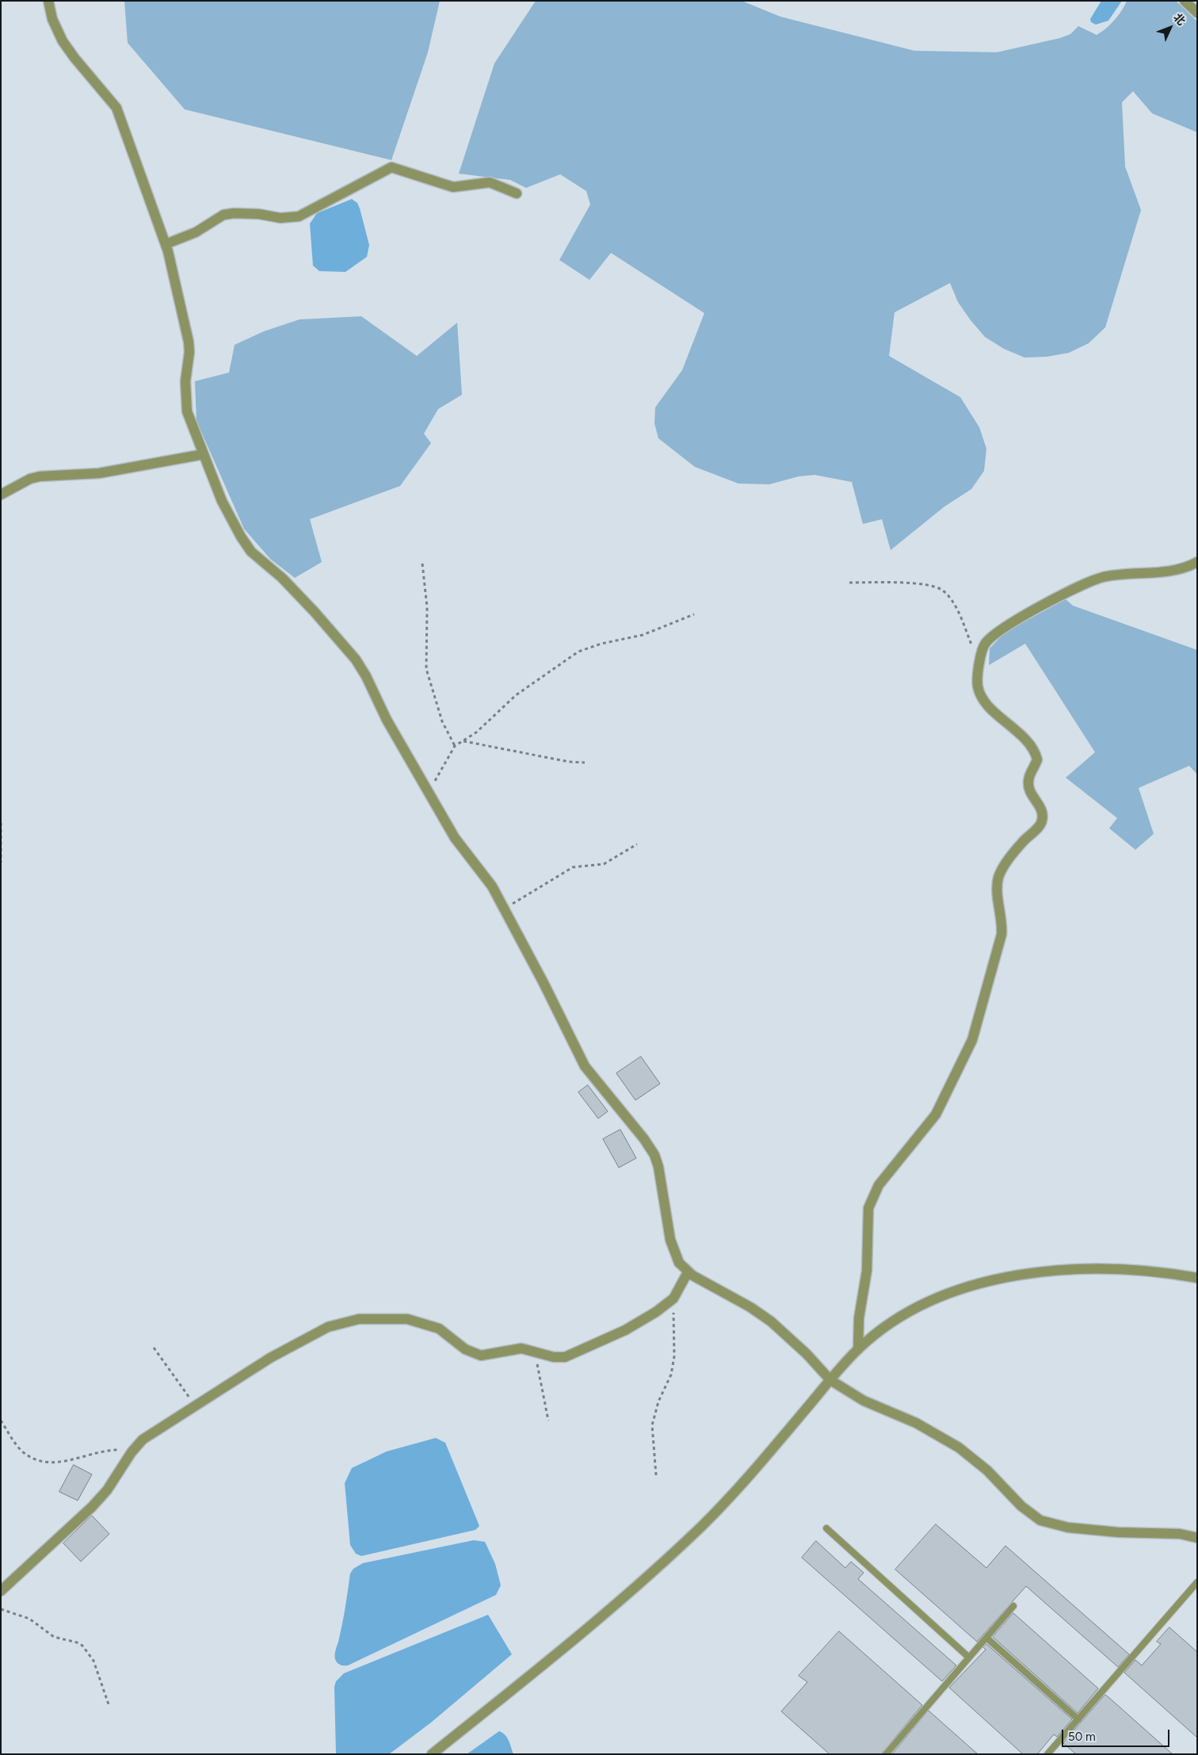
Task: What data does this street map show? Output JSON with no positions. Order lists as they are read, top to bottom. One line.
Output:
{"scale_bar":"50 m","north":"top right"}
